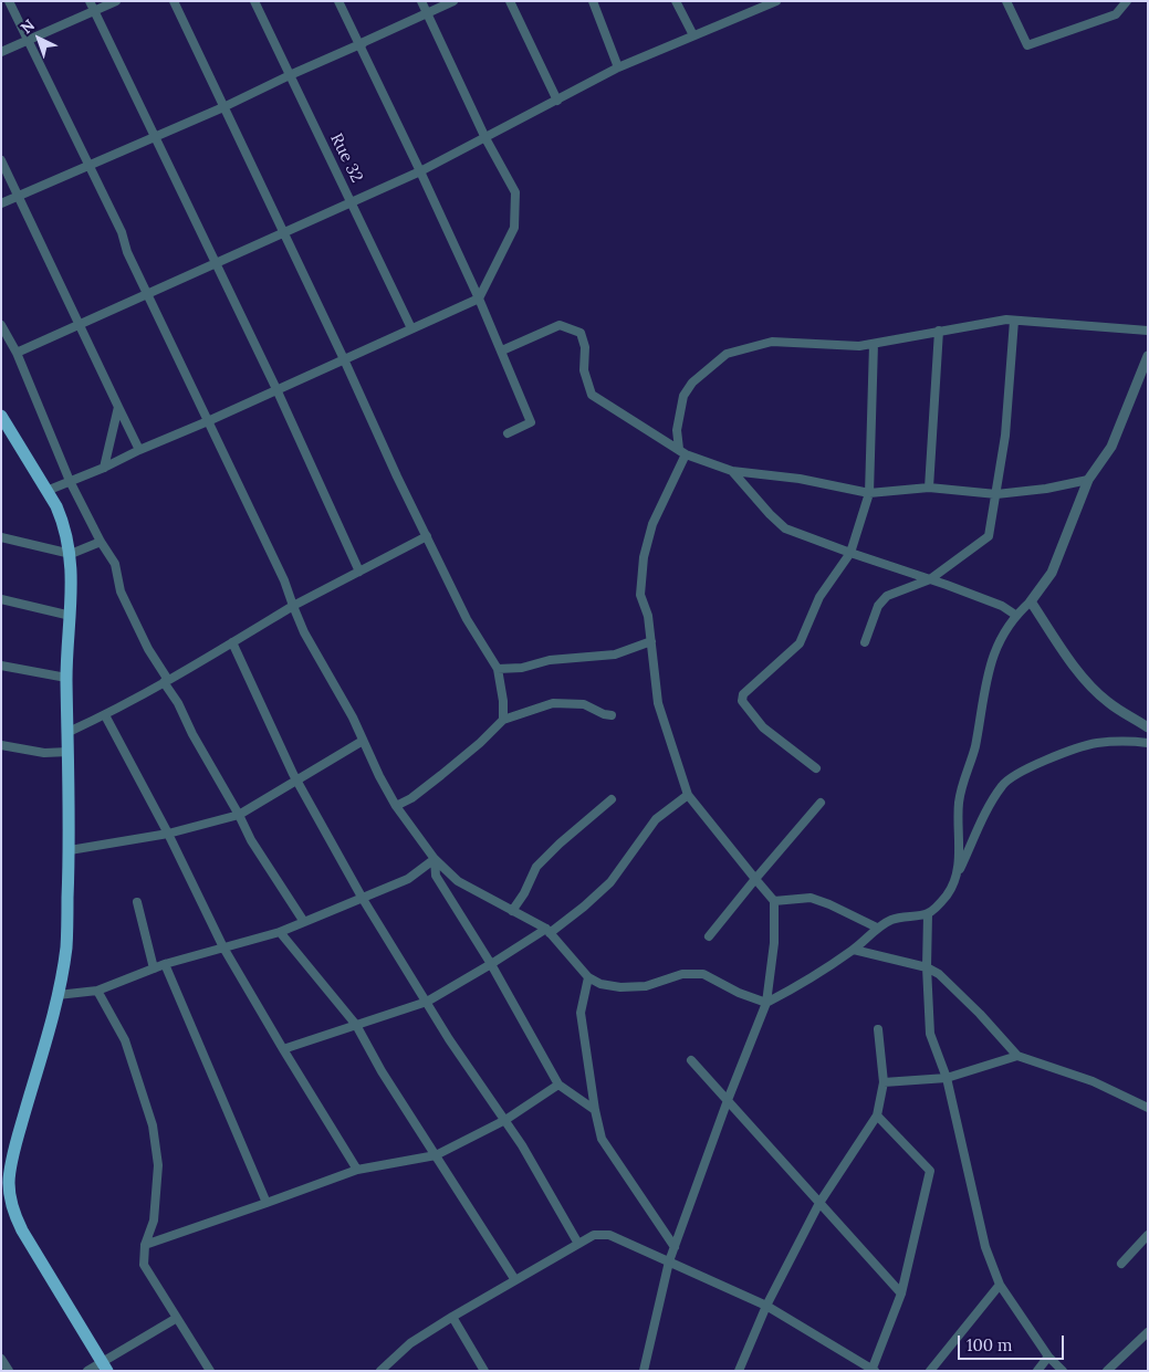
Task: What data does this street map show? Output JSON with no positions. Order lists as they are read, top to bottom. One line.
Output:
{"streets":{"street":["Rue 32"]},"scale_bar":"100 m","north":"top left"}
